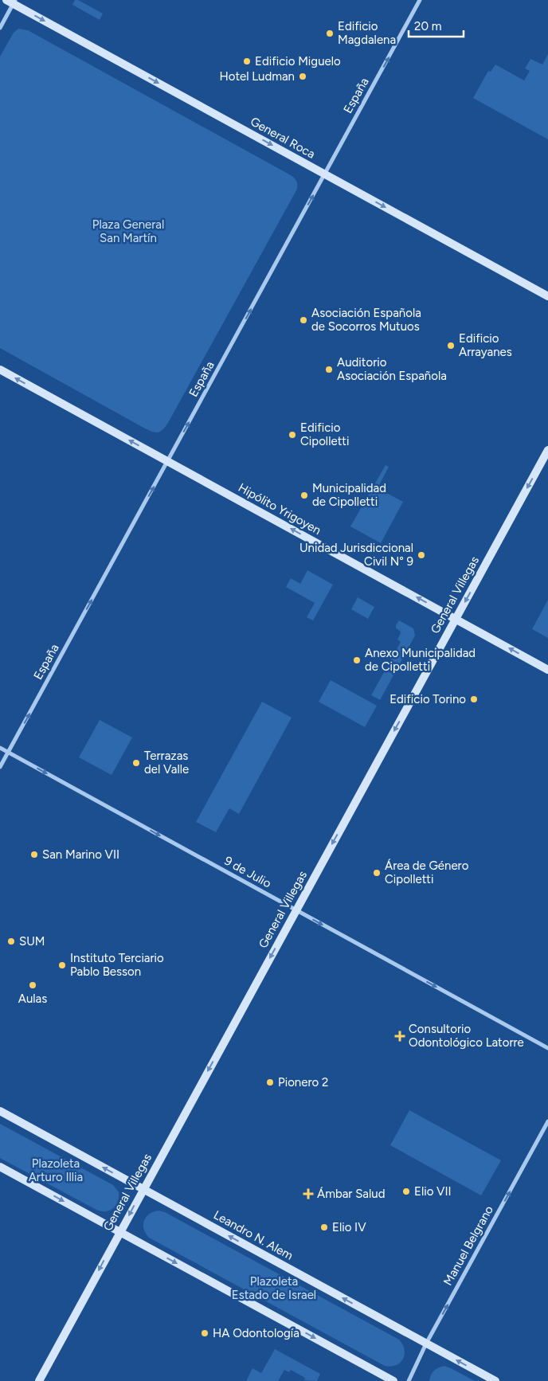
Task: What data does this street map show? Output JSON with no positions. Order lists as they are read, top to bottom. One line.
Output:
{"streets":{"street":["España","General Roca","Hipólito Yrigoyen","General Villegas","9 de Julio","Leandro N. Alem","Manuel Belgrano"]},"crossings":[["España","General Roca"],["España","Hipólito Yrigoyen"],["España","9 de Julio"],["Hipólito Yrigoyen","General Villegas"],["General Villegas","9 de Julio"],["General Villegas","Leandro N. Alem"],["Leandro N. Alem","Manuel Belgrano"]],"one_way":["España","General Roca","Hipólito Yrigoyen","General Villegas","9 de Julio","Manuel Belgrano"],"parks":["Plaza General San Martín","Plazoleta Arturo Illia","Plazoleta Estado de Israel"],"places":{"other":["Edificio Magdalena","Edificio Miguelo","Hotel Ludman","Asociación Española de Socorros Mutuos","Edificio Arrayanes","Auditorio Asociación Española","Edificio Cipolletti","Municipalidad de Cipolletti","Unidad Jurisdiccional Civil N° 9","Anexo Municipalidad de Cipolletti","Edificio Torino","Terrazas del Valle","San Marino VII","Área de Género Cipolletti","SUM","Instituto Terciario Pablo Besson","Aulas","Pionero 2","Elio VII","Elio IV","HA Odontología"],"health":["Consultorio Odontológico Latorre","Ámbar Salud"]},"scale_bar":"20 m"}
